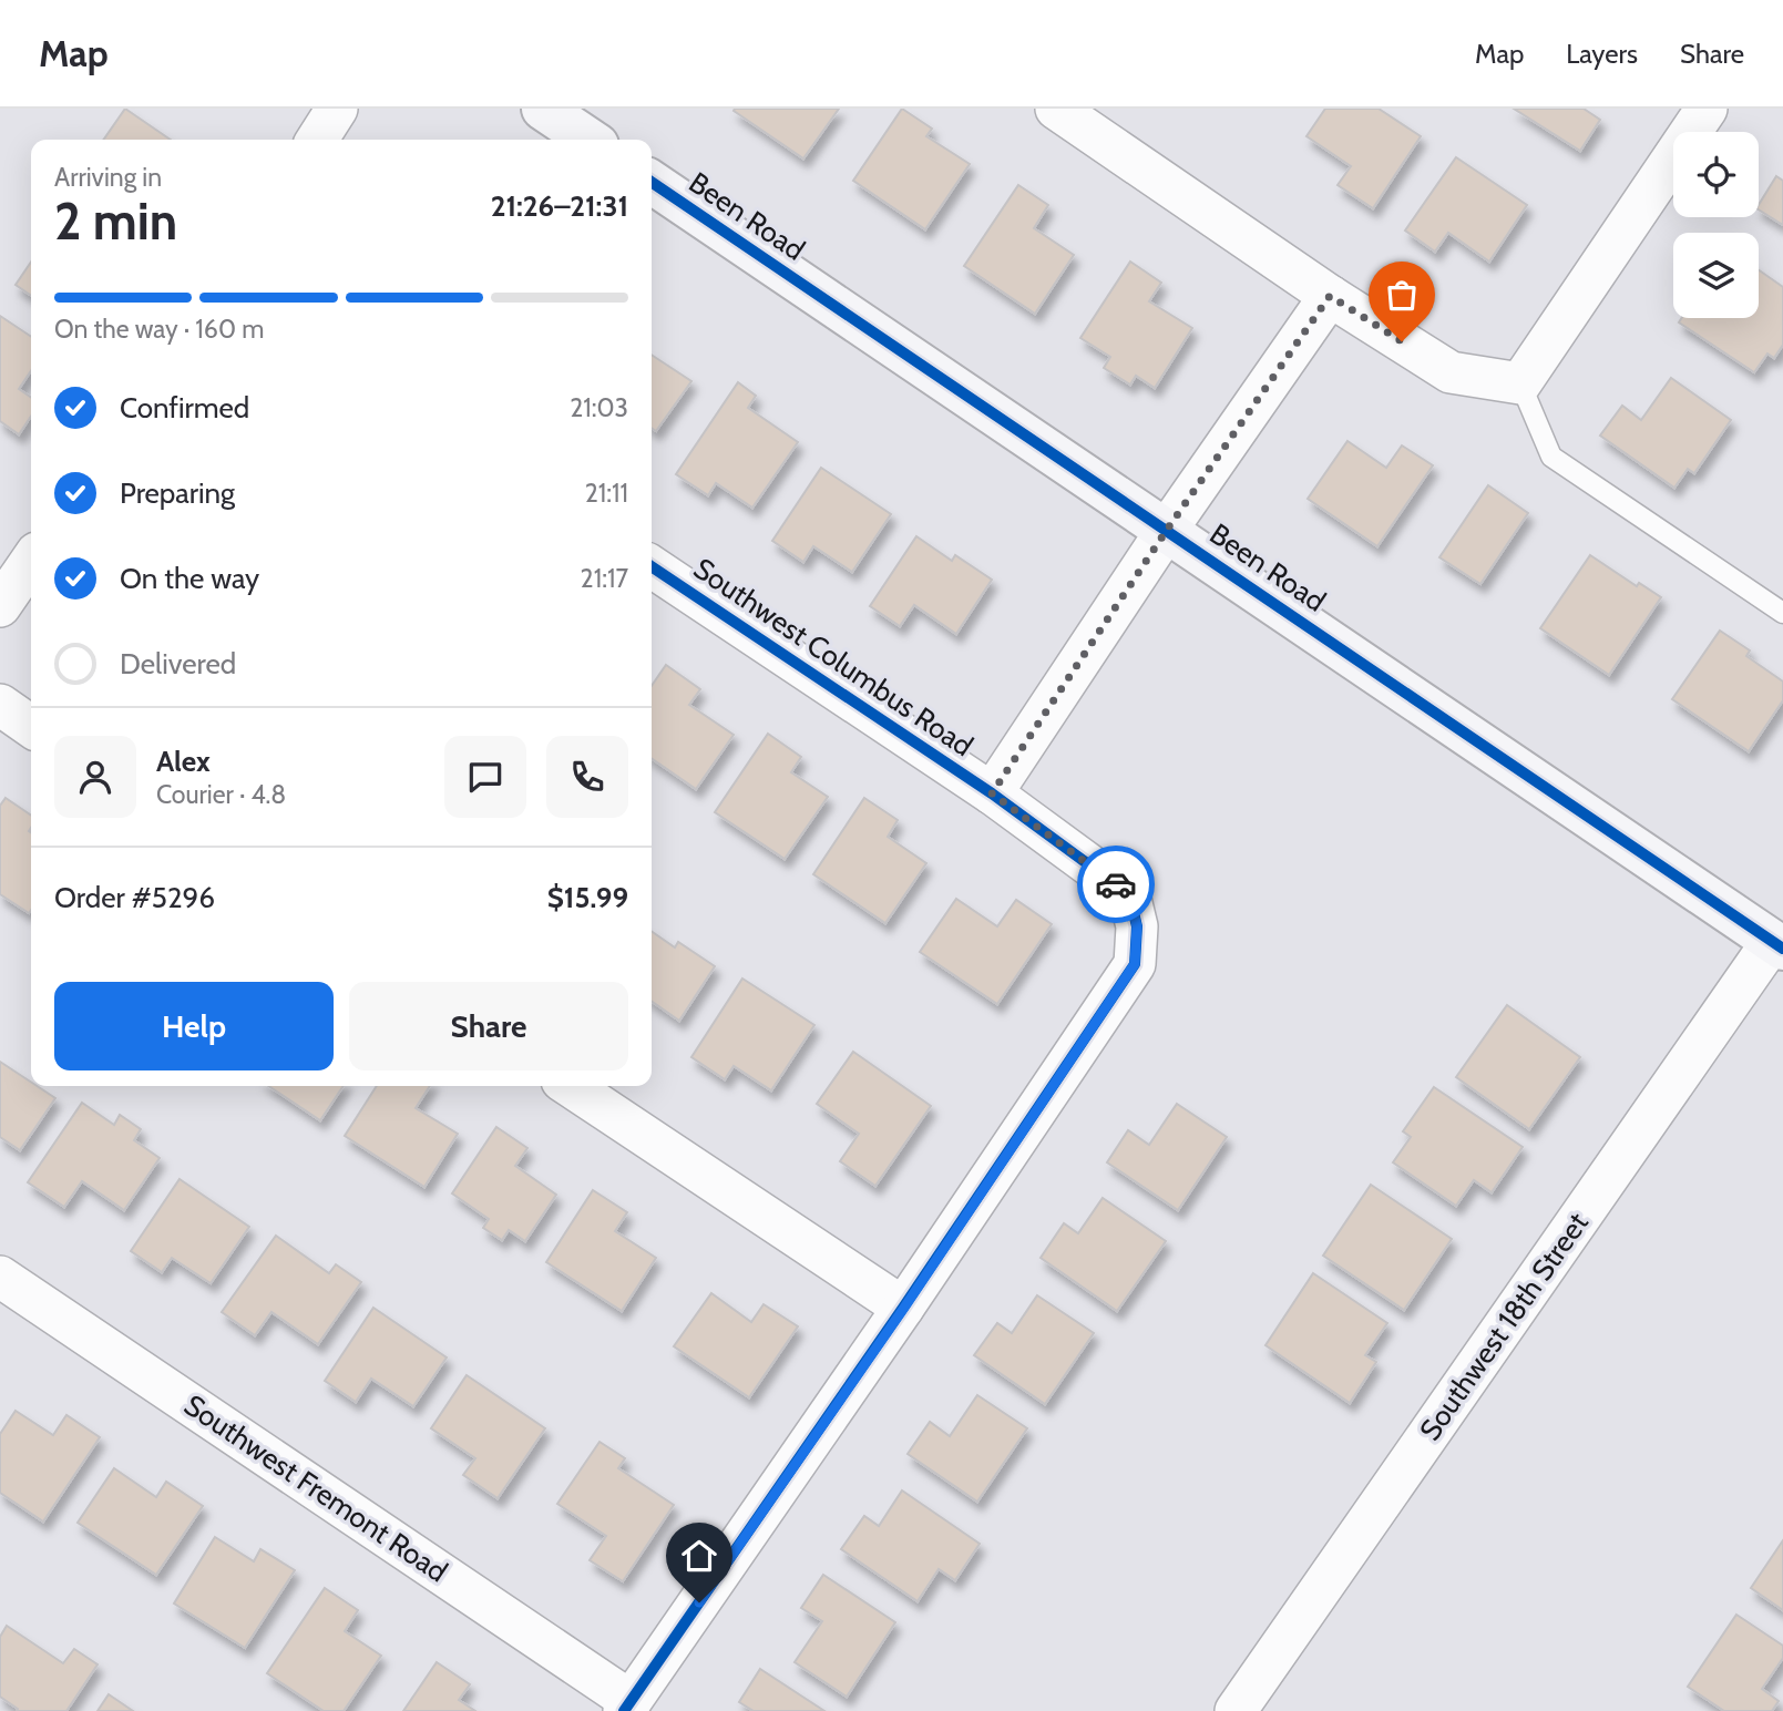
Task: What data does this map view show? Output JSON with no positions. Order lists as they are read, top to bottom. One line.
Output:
{"streets":{"street":["Been Road","Southwest Columbus Road","Southwest 18th Street","Southwest Fremont Road"]},"crossings":[["Been Road","Southwest 18th Street"],["Southwest Columbus Road","Southwest Fremont Road"]],"page":{"header":"Map","nav":["Map","Layers","Share"],"heading":["2 min","Arriving in","21:26–21:31"],"panel":["Alex","Courier · 4.8","Order #5296","$15.99"],"bar":"On the way · 160 m","list":[["Confirmed","21:03"],["Preparing","21:11"],["On the way","21:17"],"Delivered"],"buttons":["Help","Share"]}}
